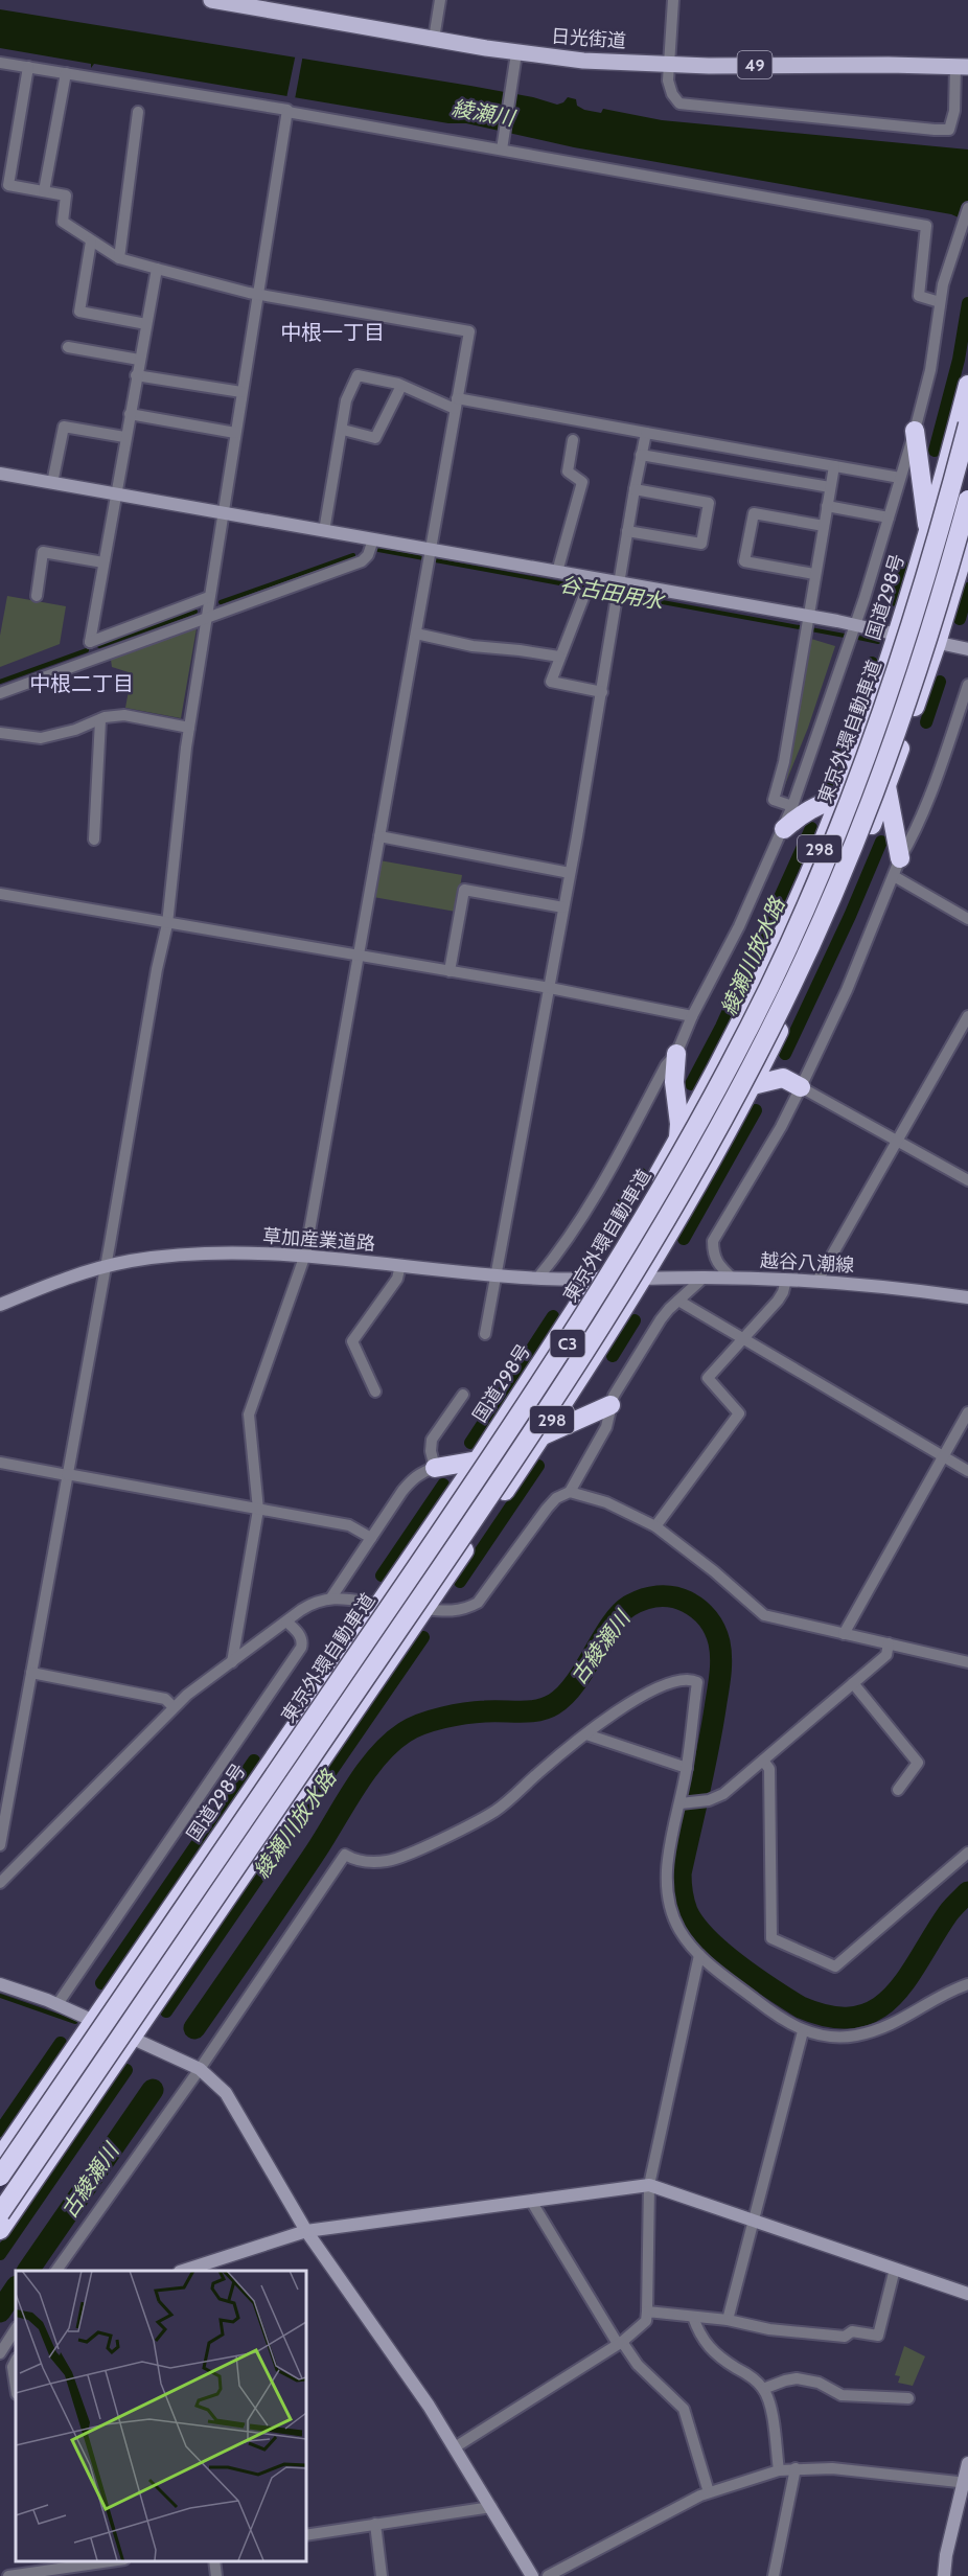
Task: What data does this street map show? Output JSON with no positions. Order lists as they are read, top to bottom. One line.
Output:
{"streets":{"highway":["国道298号","東京外環自動車道","298","C3"],"main road":["日光街道","49"],"street":["草加産業道路","越谷八潮線"]},"crossings":[["国道298号","草加産業道路"],["298","草加産業道路"],["298","越谷八潮線"],["草加産業道路","越谷八潮線"]],"districts":["中根一丁目","中根二丁目"],"water":["綾瀬川","谷古田用水","綾瀬川放水路","古綾瀬川"]}
